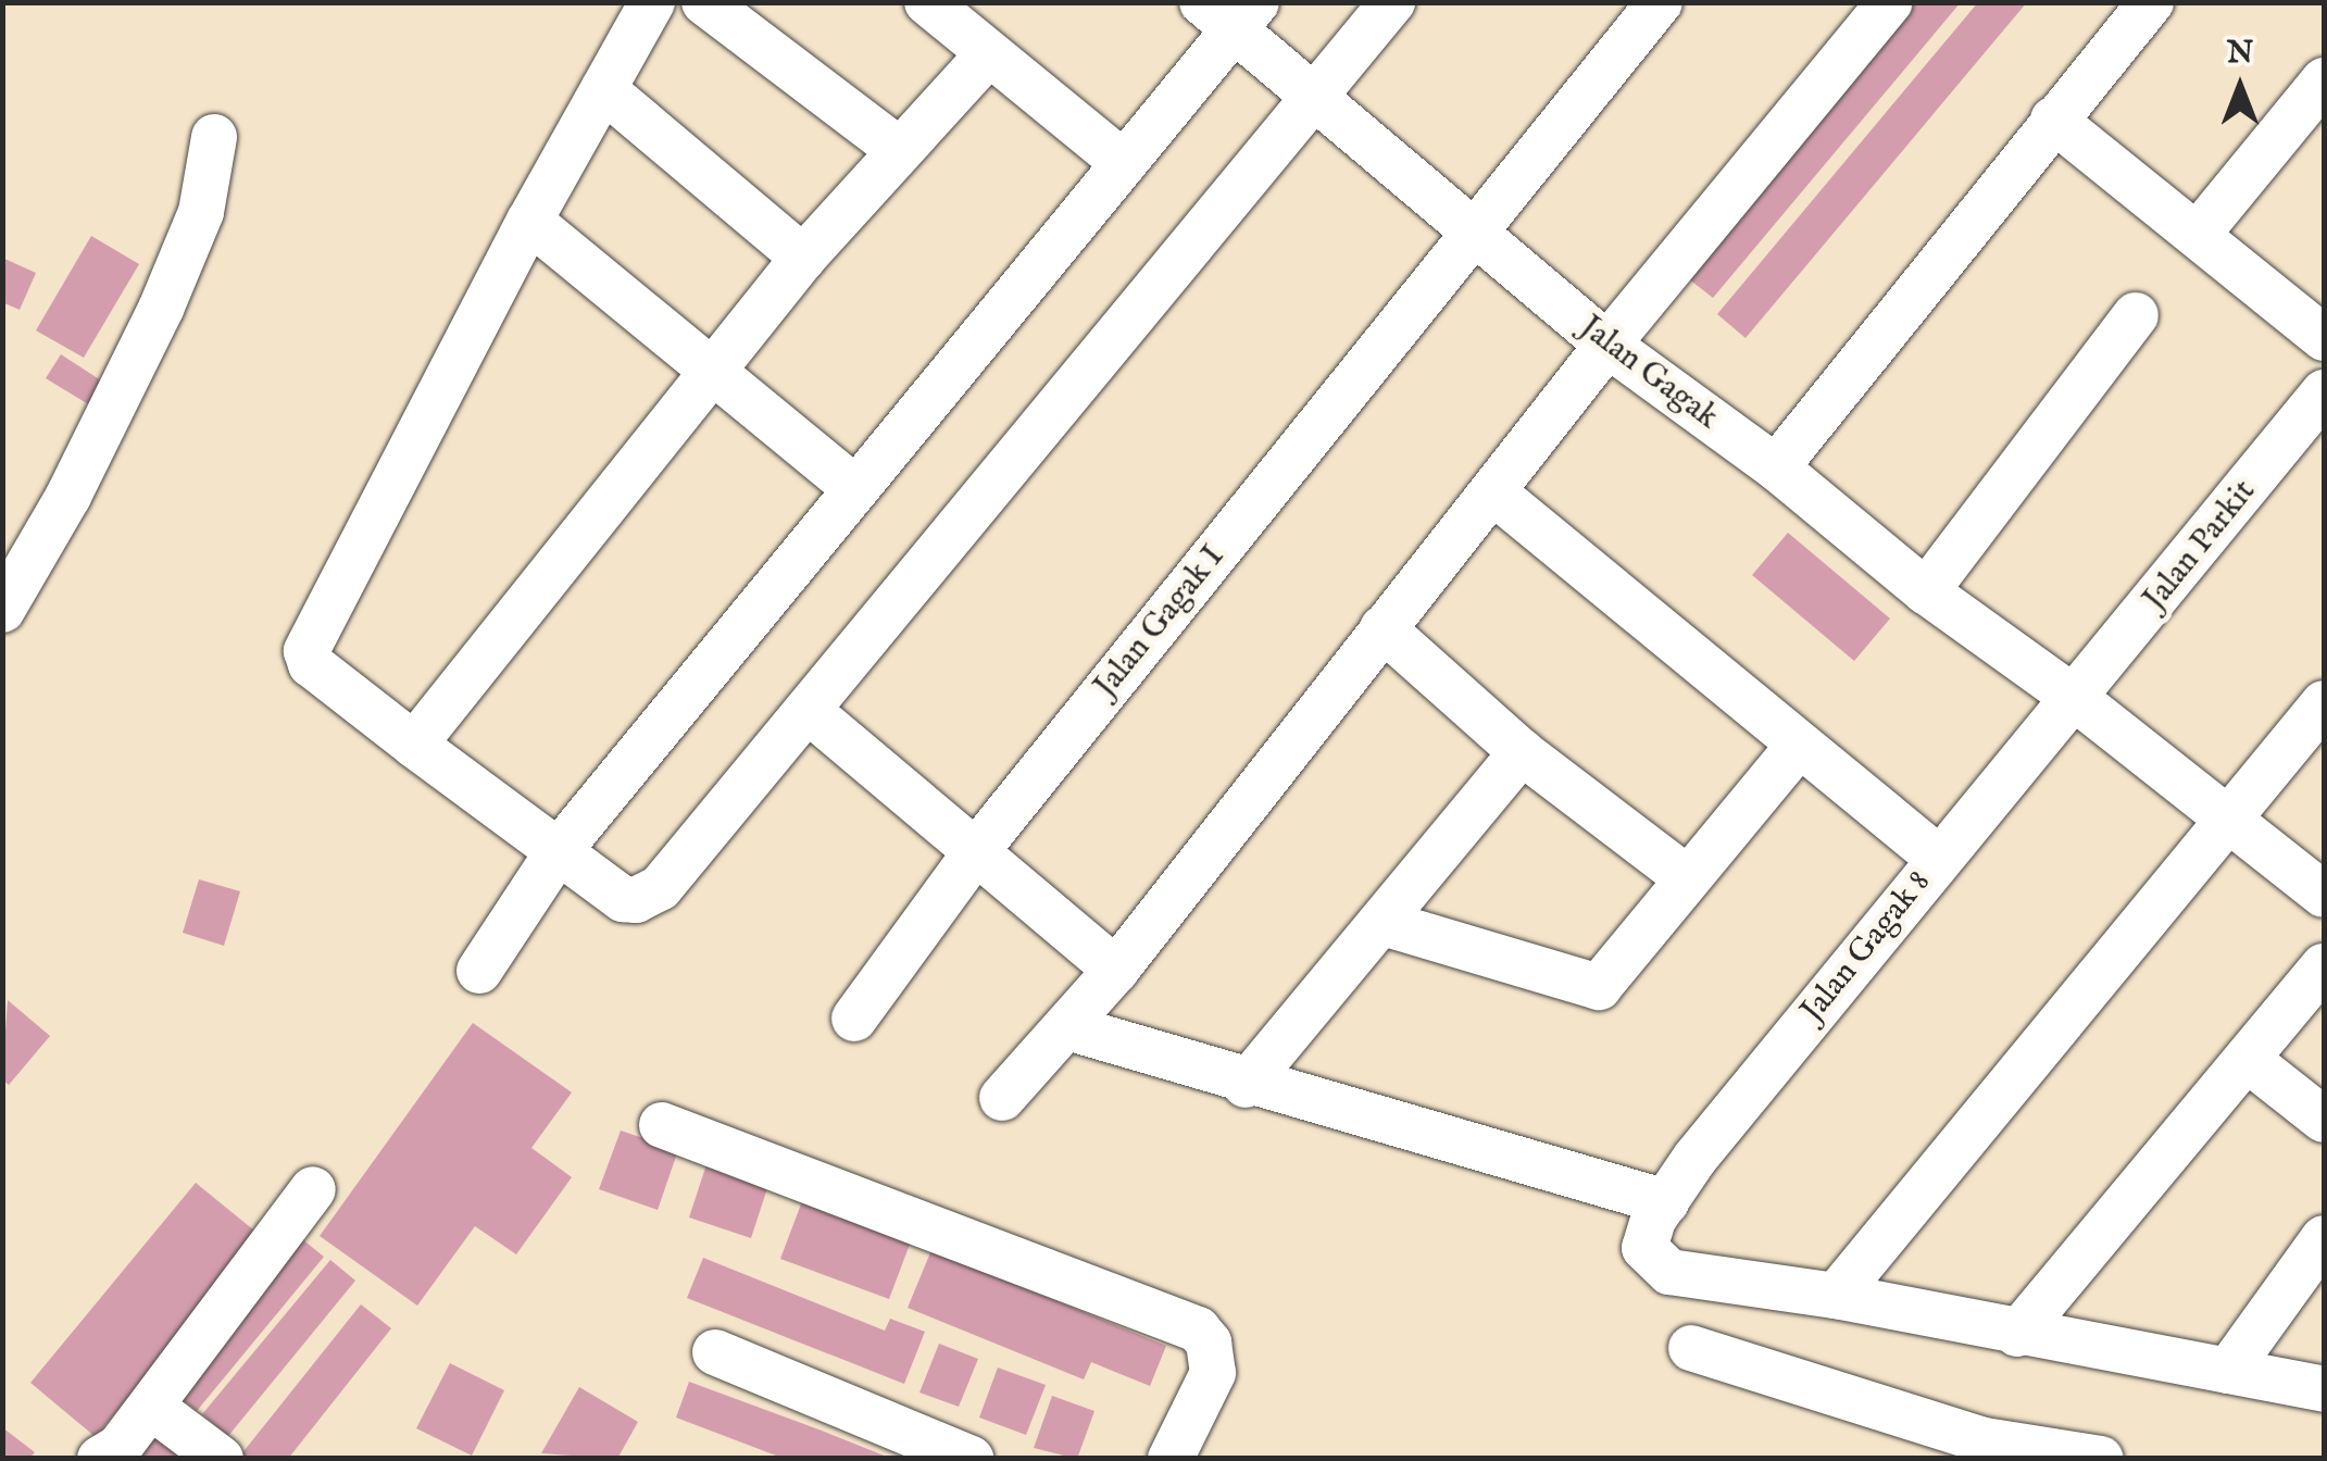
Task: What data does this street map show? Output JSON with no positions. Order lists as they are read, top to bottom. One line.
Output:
{"streets":{"street":["Jalan Gagak","Jalan Parkit","Jalan Gagak I","Jalan Gagak 8"]},"crossings":[["Jalan Gagak","Jalan Parkit"],["Jalan Gagak","Jalan Gagak I"],["Jalan Gagak","Jalan Gagak 8"],["Jalan Parkit","Jalan Gagak 8"]],"north":"top"}
